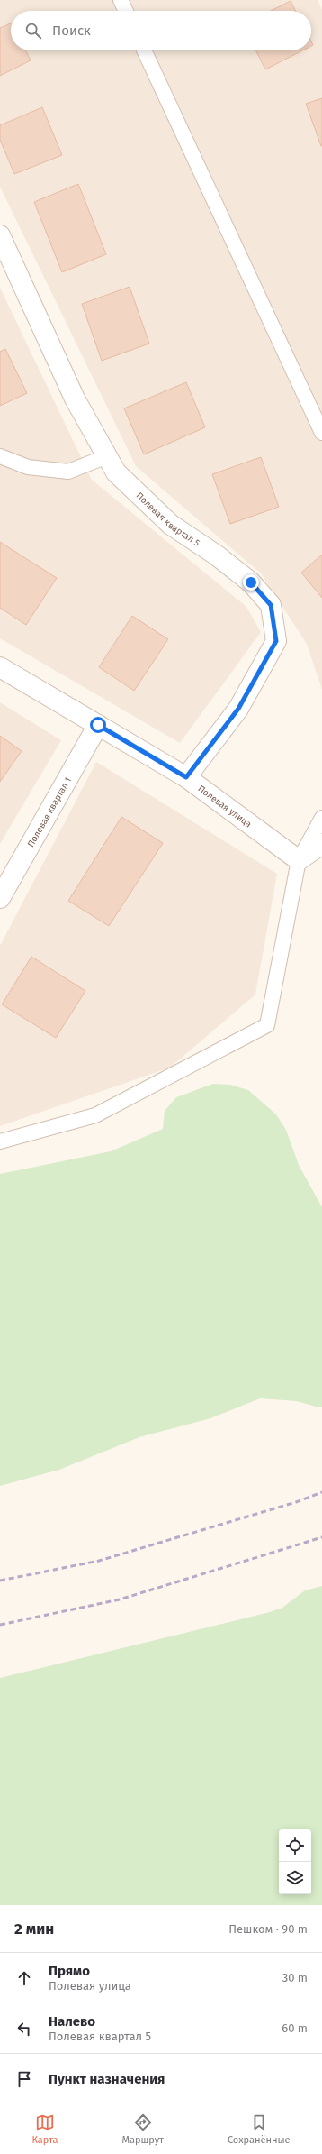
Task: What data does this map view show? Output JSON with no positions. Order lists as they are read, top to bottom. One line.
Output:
{"streets":{"street":["Полевая квартал 5","Полевая улица","Полевая квартал 1"]},"crossings":[["Полевая квартал 5","Полевая улица"],["Полевая улица","Полевая квартал 1"]],"page":{"search":"Поиск","heading":["2 мин","Пешком · 90 m"],"list":[["Прямо","Полевая улица","30 m"],["Налево","Полевая квартал 5","60 m"],"Пункт назначения"],"nav":["Карта","Маршрут","Сохранённые"]}}
